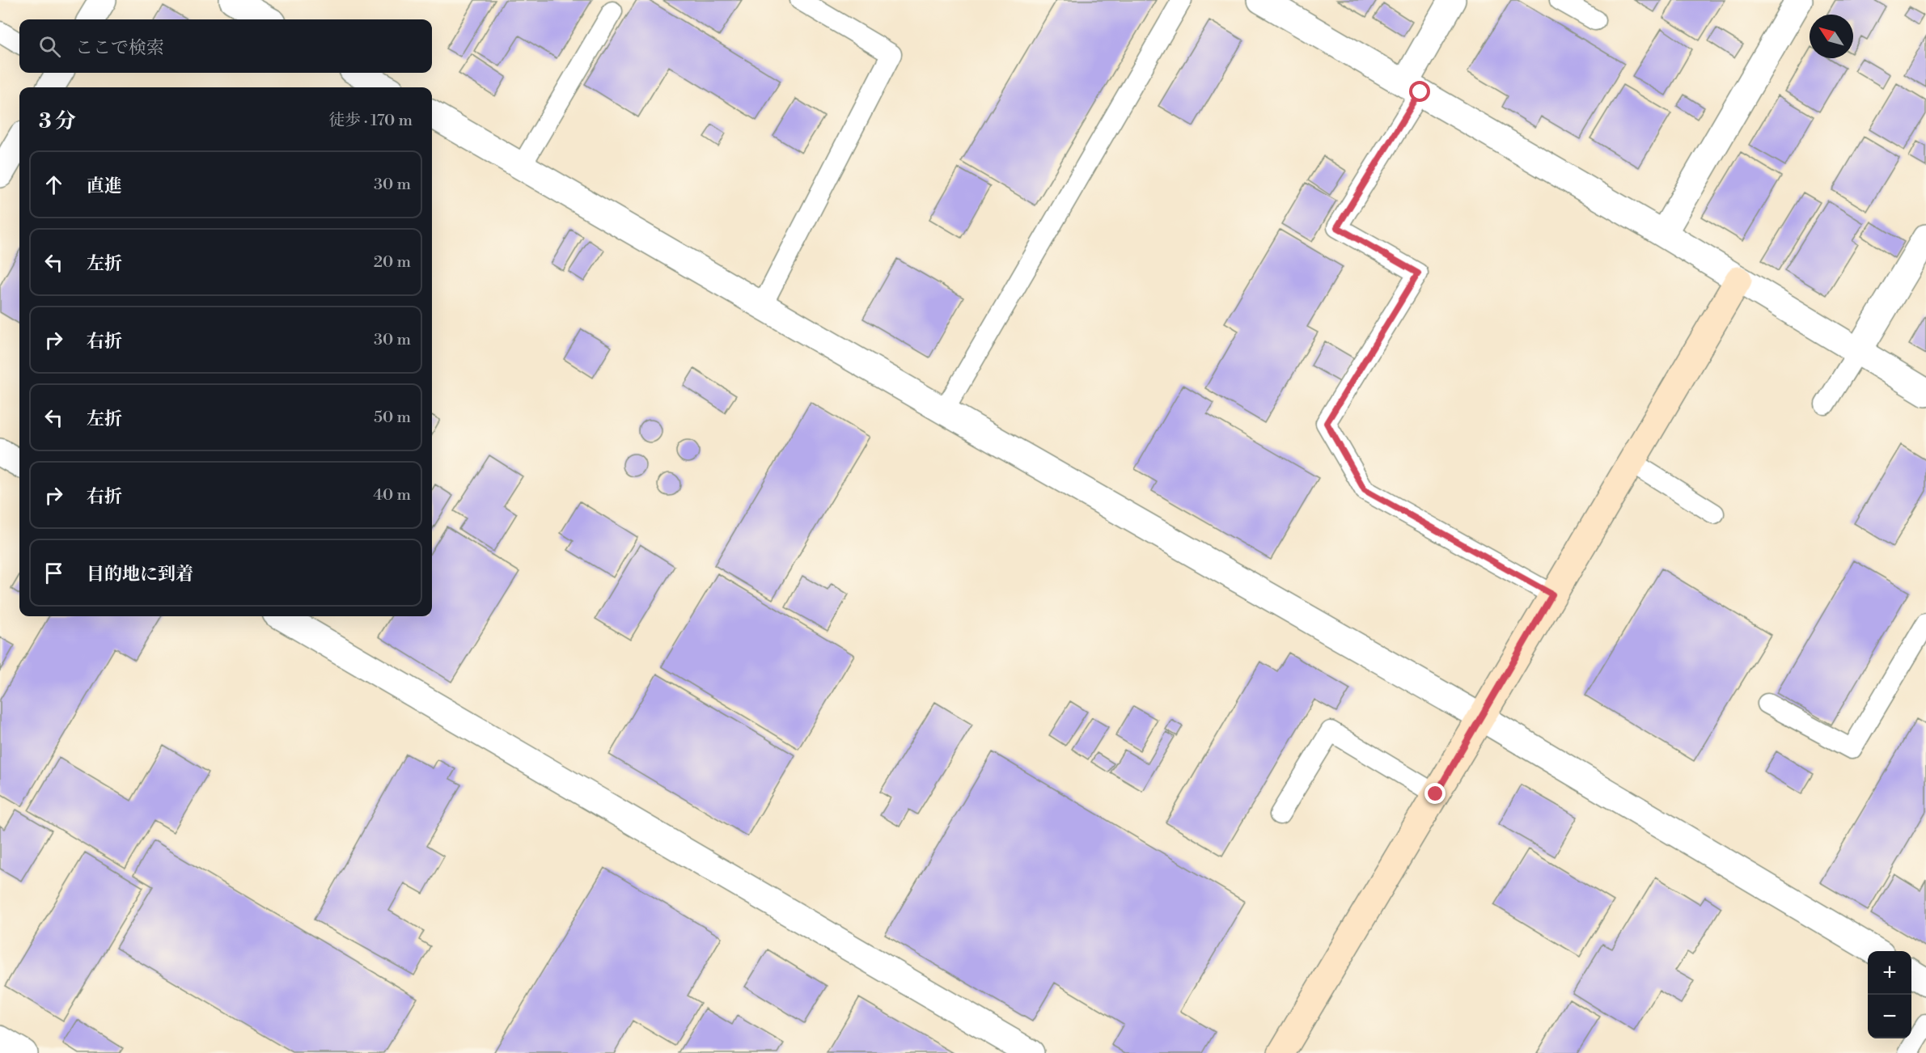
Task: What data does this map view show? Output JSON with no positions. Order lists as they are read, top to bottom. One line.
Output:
{"north":"top left","page":{"search":"ここで検索","heading":["3 分","徒歩 · 170 m"],"list":[["直進","30 m"],["左折","20 m"],["右折","30 m"],["左折","50 m"],["右折","40 m"],"目的地に到着"],"map_buttons":["+","−"]}}
